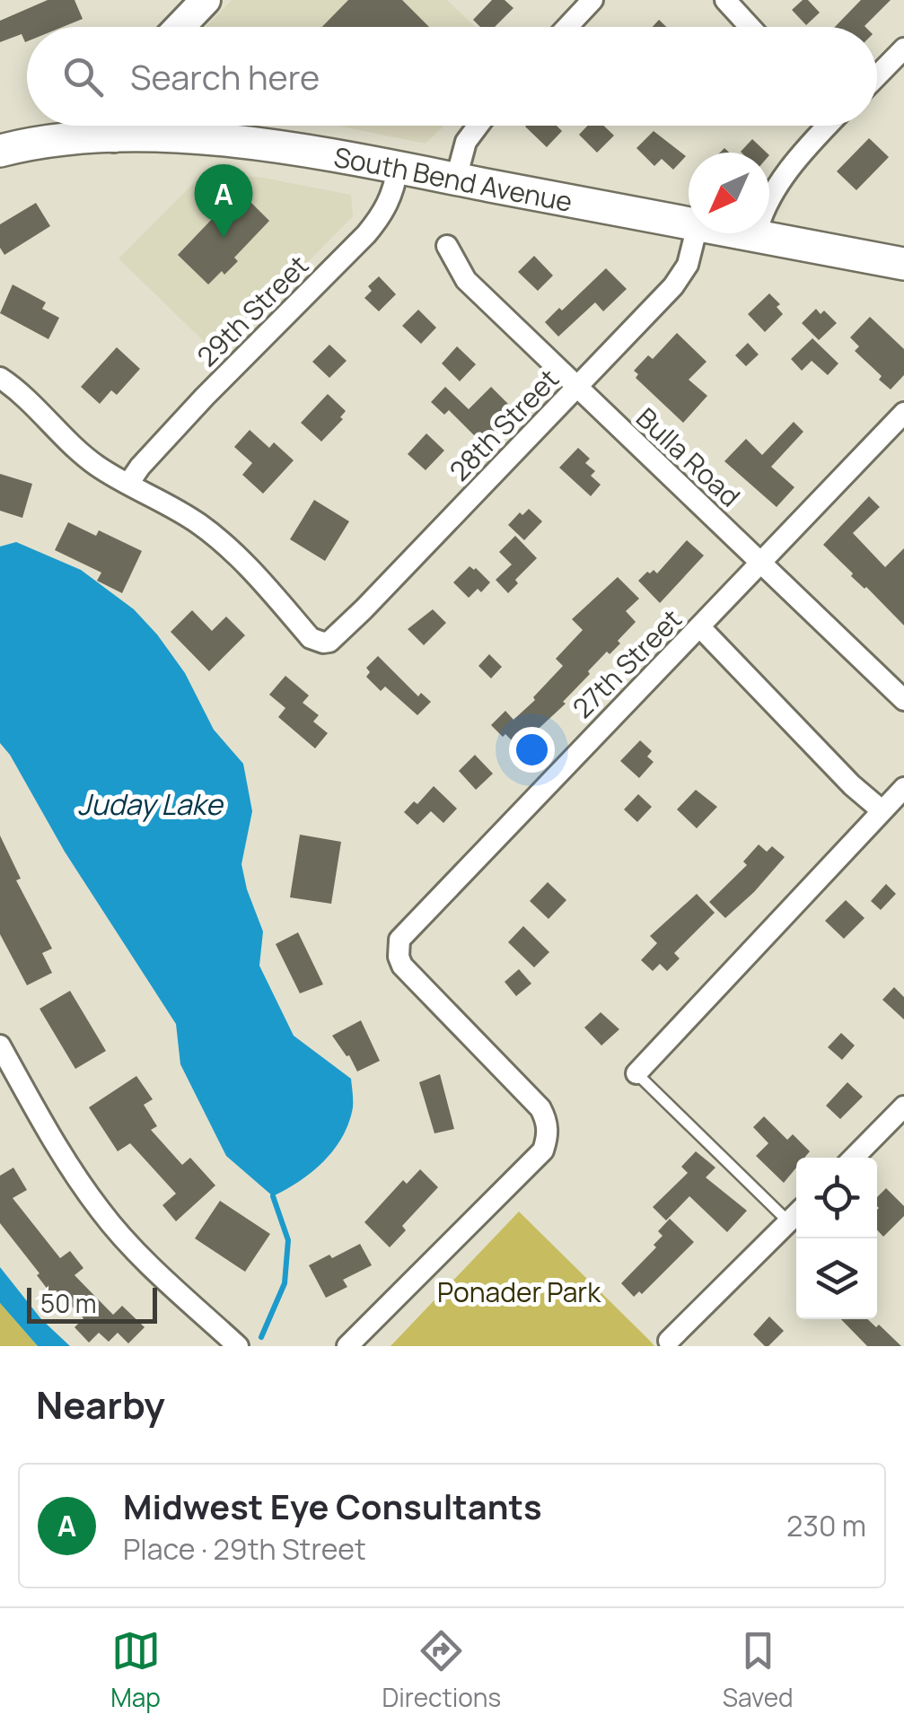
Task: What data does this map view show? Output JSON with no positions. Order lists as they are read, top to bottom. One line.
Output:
{"streets":{"main road":["South Bend Avenue"],"street":["29th Street","28th Street","Bulla Road","27th Street"]},"crossings":[["South Bend Avenue","29th Street"],["29th Street","28th Street"],["28th Street","Bulla Road"],["Bulla Road","27th Street"]],"water":["Juday Lake"],"parks":["Ponader Park"],"scale_bar":"50 m","north":"bottom left","page":{"search":"Search here","pins":"A","scale":"50 m","heading":"Nearby","list":[{"mark":"A","name":"Midwest Eye Consultants","note":"Place · 29th Street","value":"230 m"}],"nav":["Map","Directions","Saved"]}}
